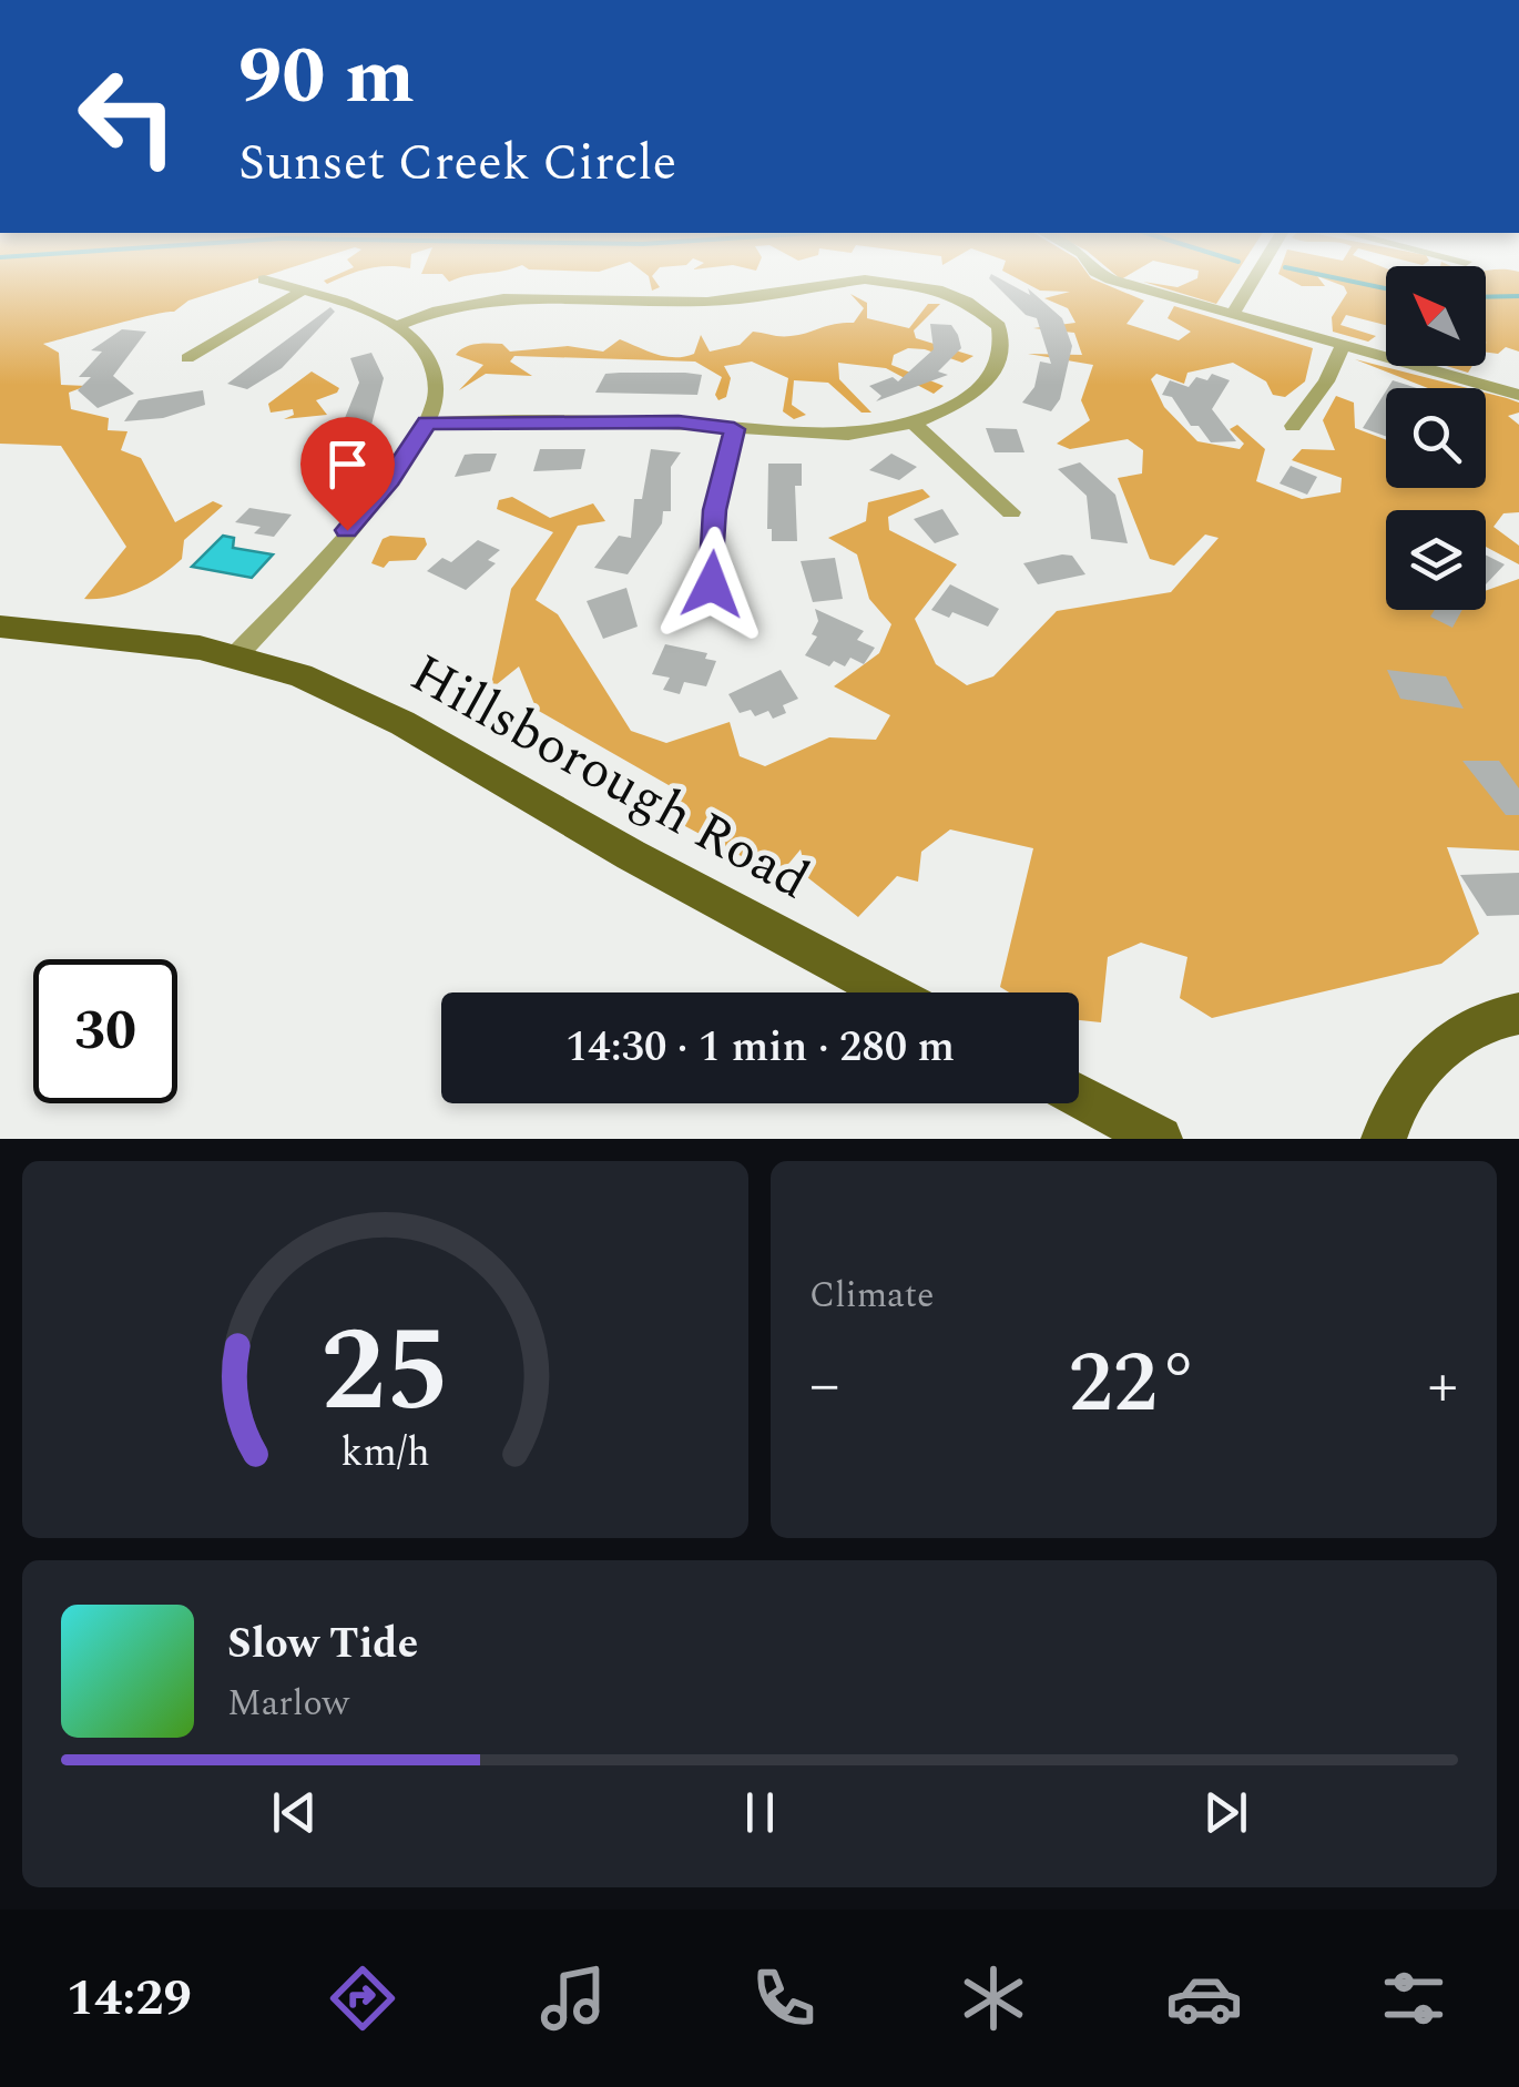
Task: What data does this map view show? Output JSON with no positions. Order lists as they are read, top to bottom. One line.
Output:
{"streets":{"main road":["Hillsborough Road"]},"north":"top left","page":{"turn":["90 m","Sunset Creek Circle"],"limit":"30","trip":"14:30 · 1 min · 280 m","tile":"Climate","heat":["−","22°","+"],"song":["Slow Tide","Marlow"],"tabs":"14:29","gauge":["25","km/h"]}}
